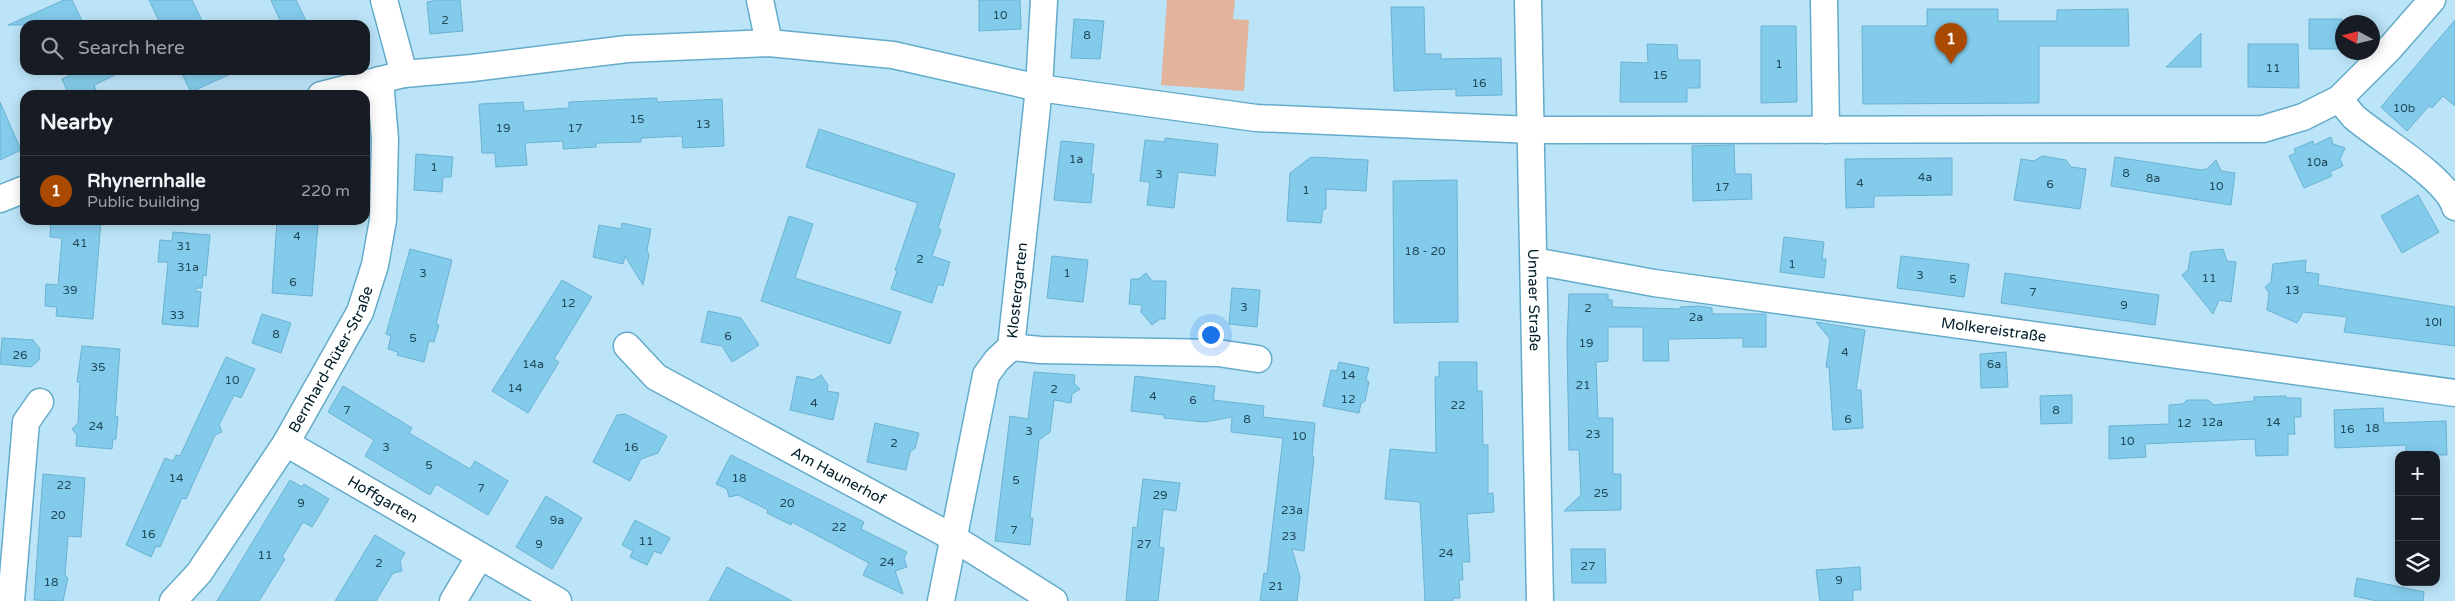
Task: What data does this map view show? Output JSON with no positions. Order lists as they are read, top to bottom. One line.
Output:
{"streets":{"street":["Klostergarten","Unnaer Straße","Molkereistraße","Bernhard-Rüter-Straße","Am Haunerhof","Hoffgarten"]},"crossings":[["Klostergarten","Am Haunerhof"],["Unnaer Straße","Molkereistraße"],["Bernhard-Rüter-Straße","Hoffgarten"]],"house_numbers":["10","2","8","1","11","15","16","10b","15","13","19","17","1a","10a","1","8","3","4a","8a","4","6","10","17","1","4","41","31","18 - 20","2","1","31a","3","1","3","11","5","6","39","13","7","12","9","3","2","33","2a","10l","8","6","5","19","4","26","14a","6a","35","14","10","21","14","2","4","12","6","4","22","7","8","8","6","12a","14","12","24","18","16","3","23","10","10","2","3","16","5","14","18","5","22","7","25","29","9","20","23a","20","9a","22","7","16","23","11","9","27","24","11","24","2","27","9","18","21"],"north":"left","page":{"search":"Search here","pins":"1","heading":"Nearby","list":[{"mark":"1","name":"Rhynernhalle","note":"Public building","value":"220 m"}],"map_buttons":["+","−"]}}
